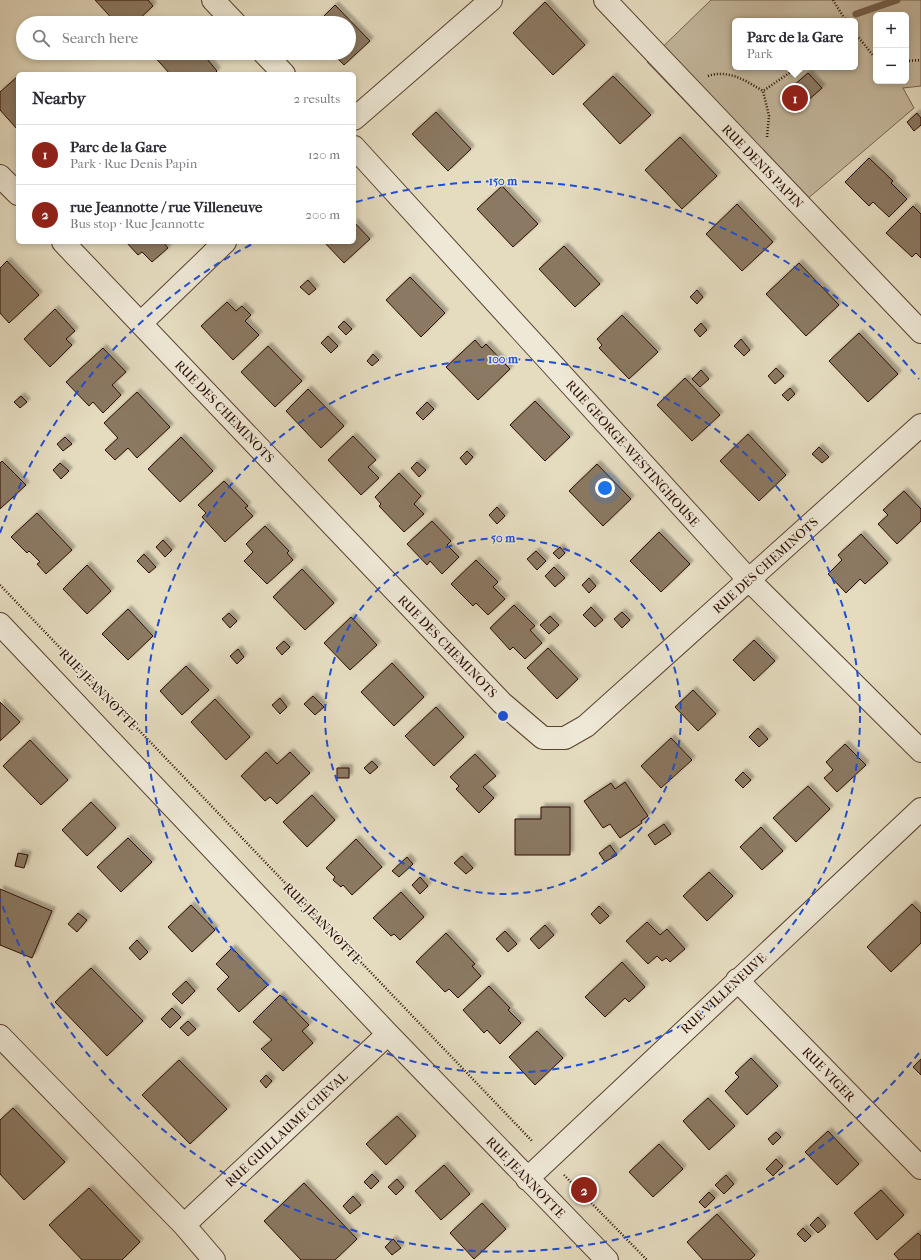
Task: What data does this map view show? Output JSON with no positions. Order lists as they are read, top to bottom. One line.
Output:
{"streets":{"street":["RUE DENIS PAPIN","RUE DES CHEMINOTS","RUE GEORGE-WESTINGHOUSE","RUE JEANNOTTE","RUE VILLENEUVE","RUE VIGER","RUE GUILLAUME CHEVAL"]},"crossings":[["RUE DES CHEMINOTS","RUE GEORGE-WESTINGHOUSE"],["RUE JEANNOTTE","RUE VILLENEUVE"],["RUE JEANNOTTE","RUE GUILLAUME CHEVAL"],["RUE VILLENEUVE","RUE VIGER"]],"page":{"map_buttons":["+","−"],"search":"Search here","popup":["Parc de la Gare","Park"],"heading":["Nearby","2 results"],"pins":["1","2"],"list":[{"mark":"1","name":"Parc de la Gare","note":"Park · Rue Denis Papin","value":"120 m"},{"mark":"2","name":"rue Jeannotte / rue Villeneuve","note":"Bus stop · Rue Jeannotte","value":"200 m"}]},"rings":["150 m","100 m","50 m"]}
